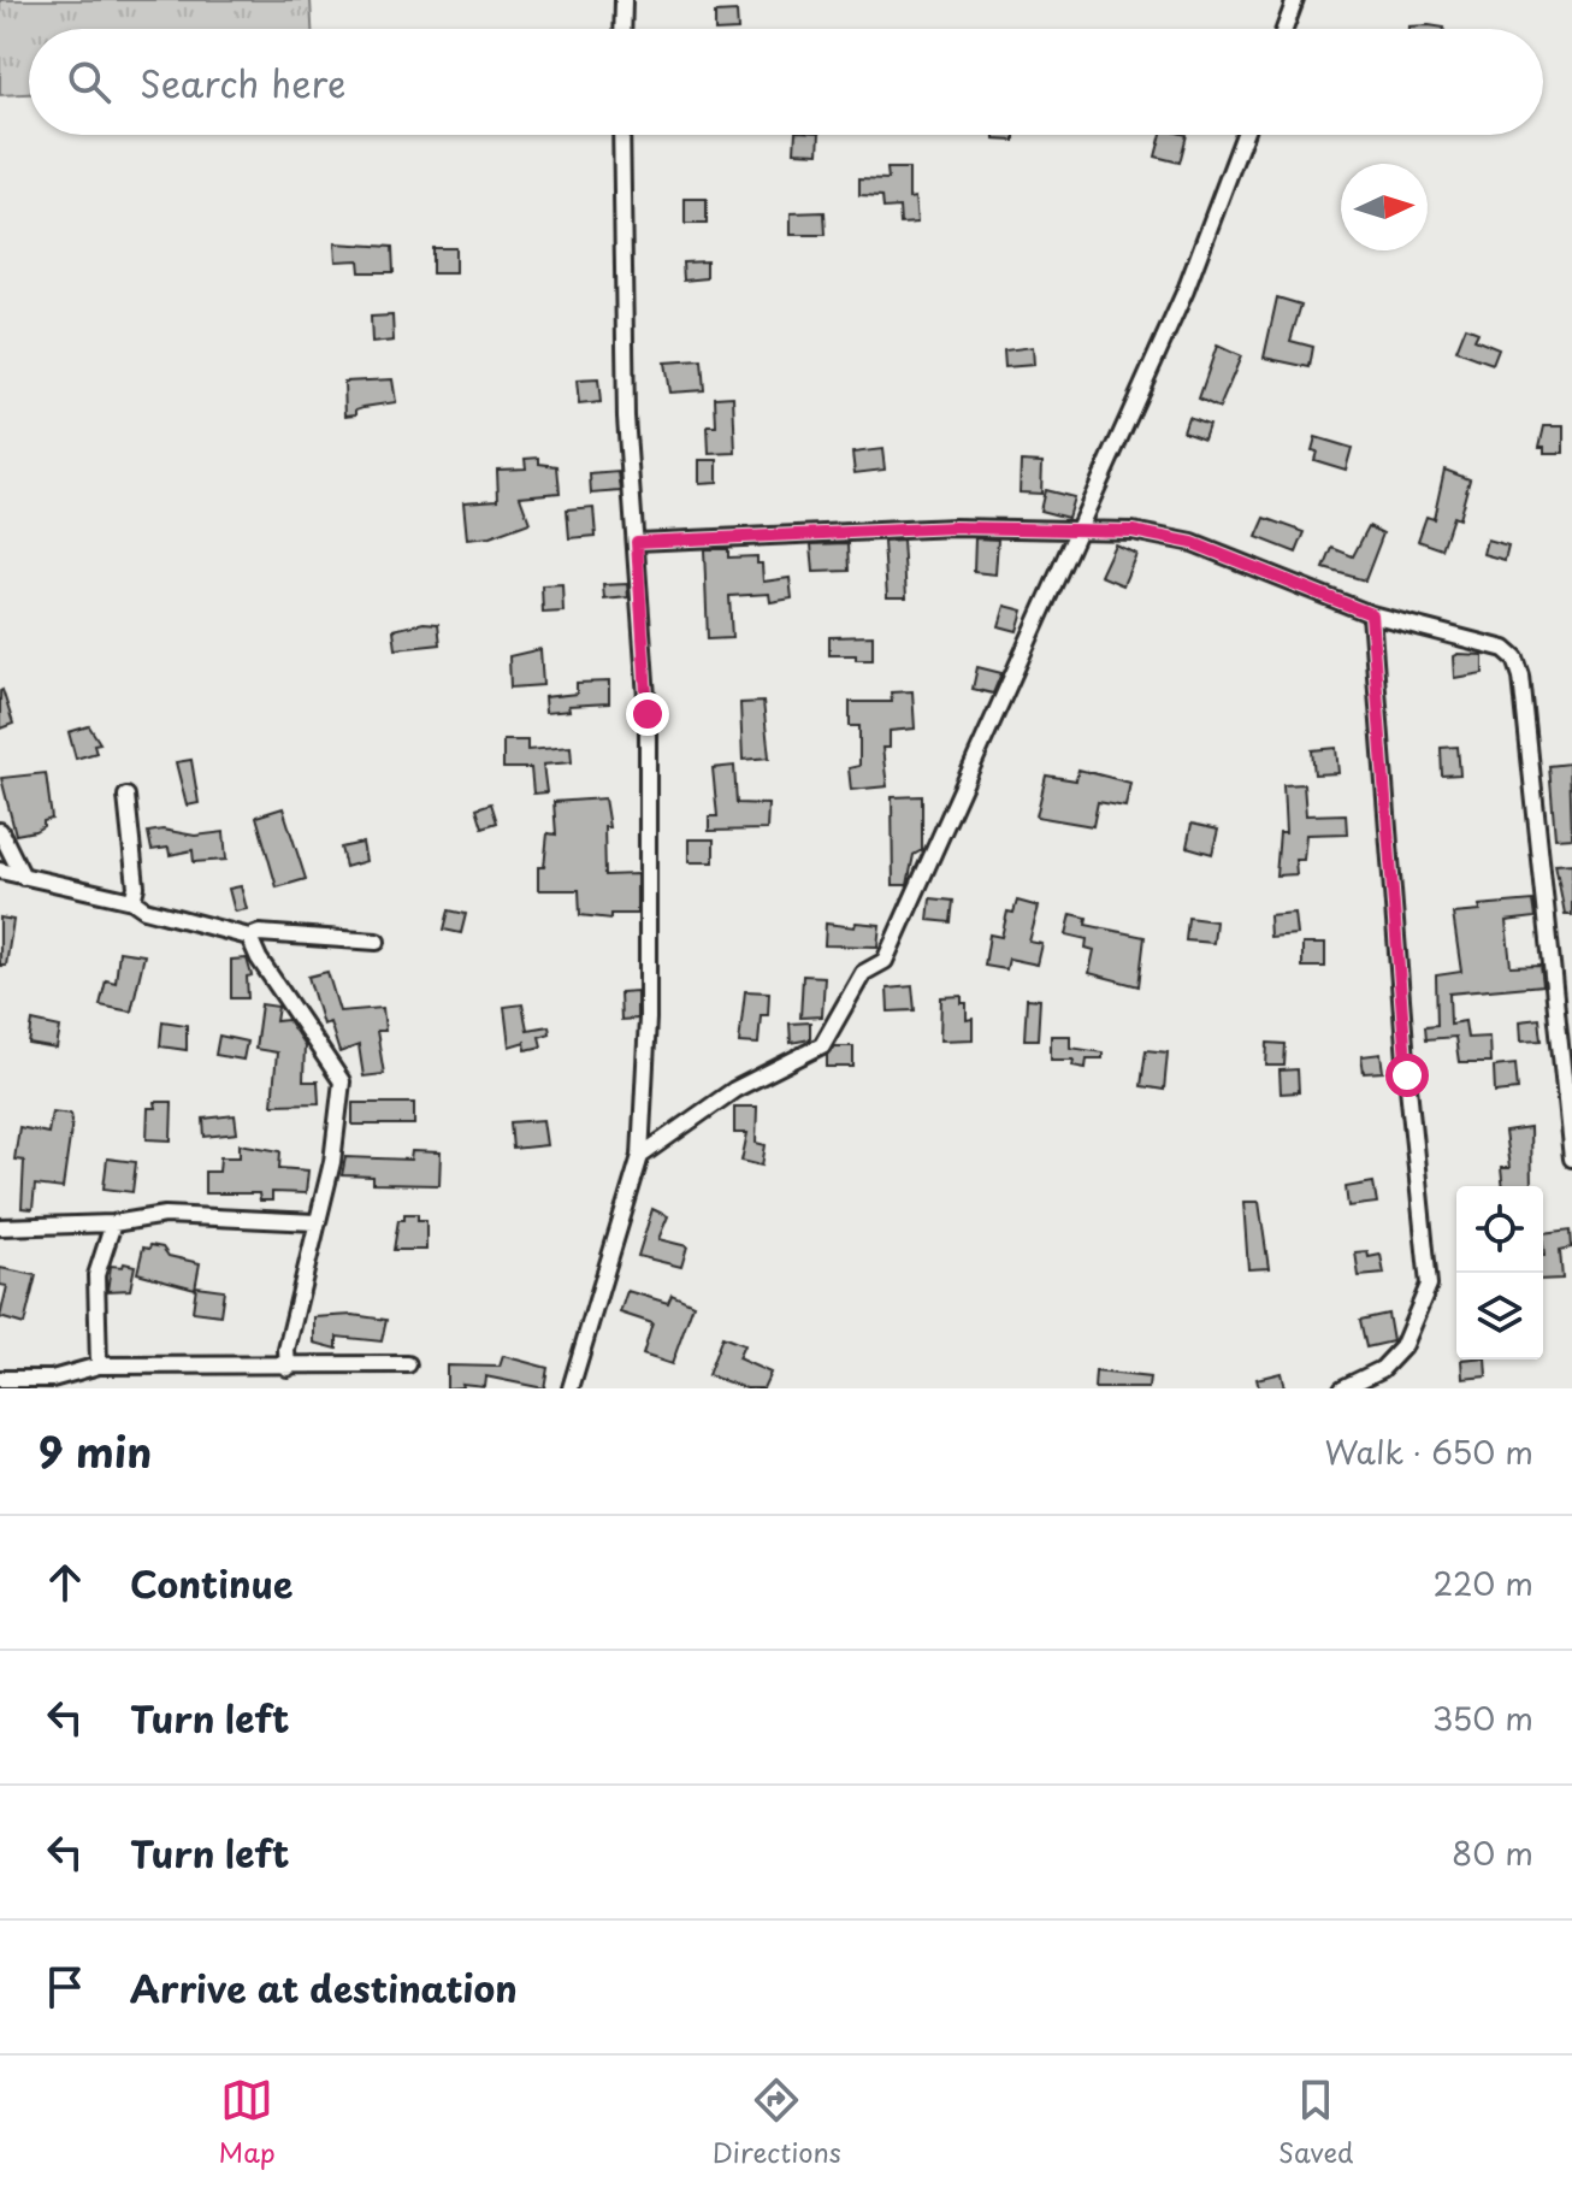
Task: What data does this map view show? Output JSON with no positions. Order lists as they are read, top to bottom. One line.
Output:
{"north":"right","page":{"search":"Search here","heading":["9 min","Walk · 650 m"],"list":[["Continue","220 m"],["Turn left","350 m"],["Turn left","80 m"],"Arrive at destination"],"nav":["Map","Directions","Saved"]}}
